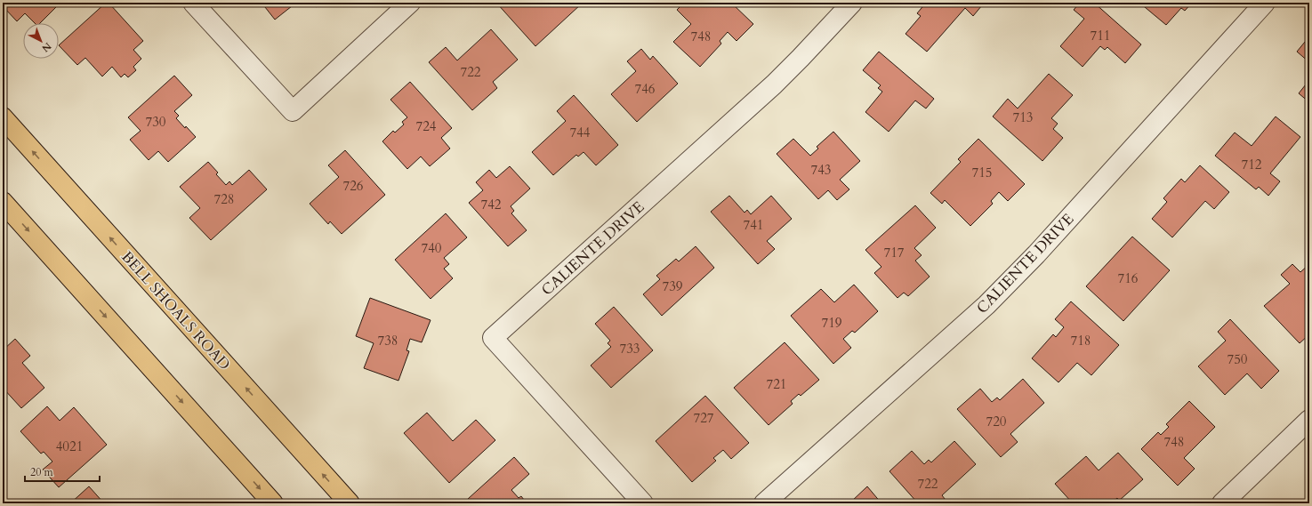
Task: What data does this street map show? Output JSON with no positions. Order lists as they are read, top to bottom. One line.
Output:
{"streets":{"main road":["BELL SHOALS ROAD"],"street":["CALIENTE DRIVE"]},"house_numbers":["711","748","722","746","713","730","724","744","712","743","715","726","728","742","741","740","717","716","739","719","738","718","733","750","721","727","720","748","4021","722"],"scale_bar":"20 m","north":"bottom right"}
